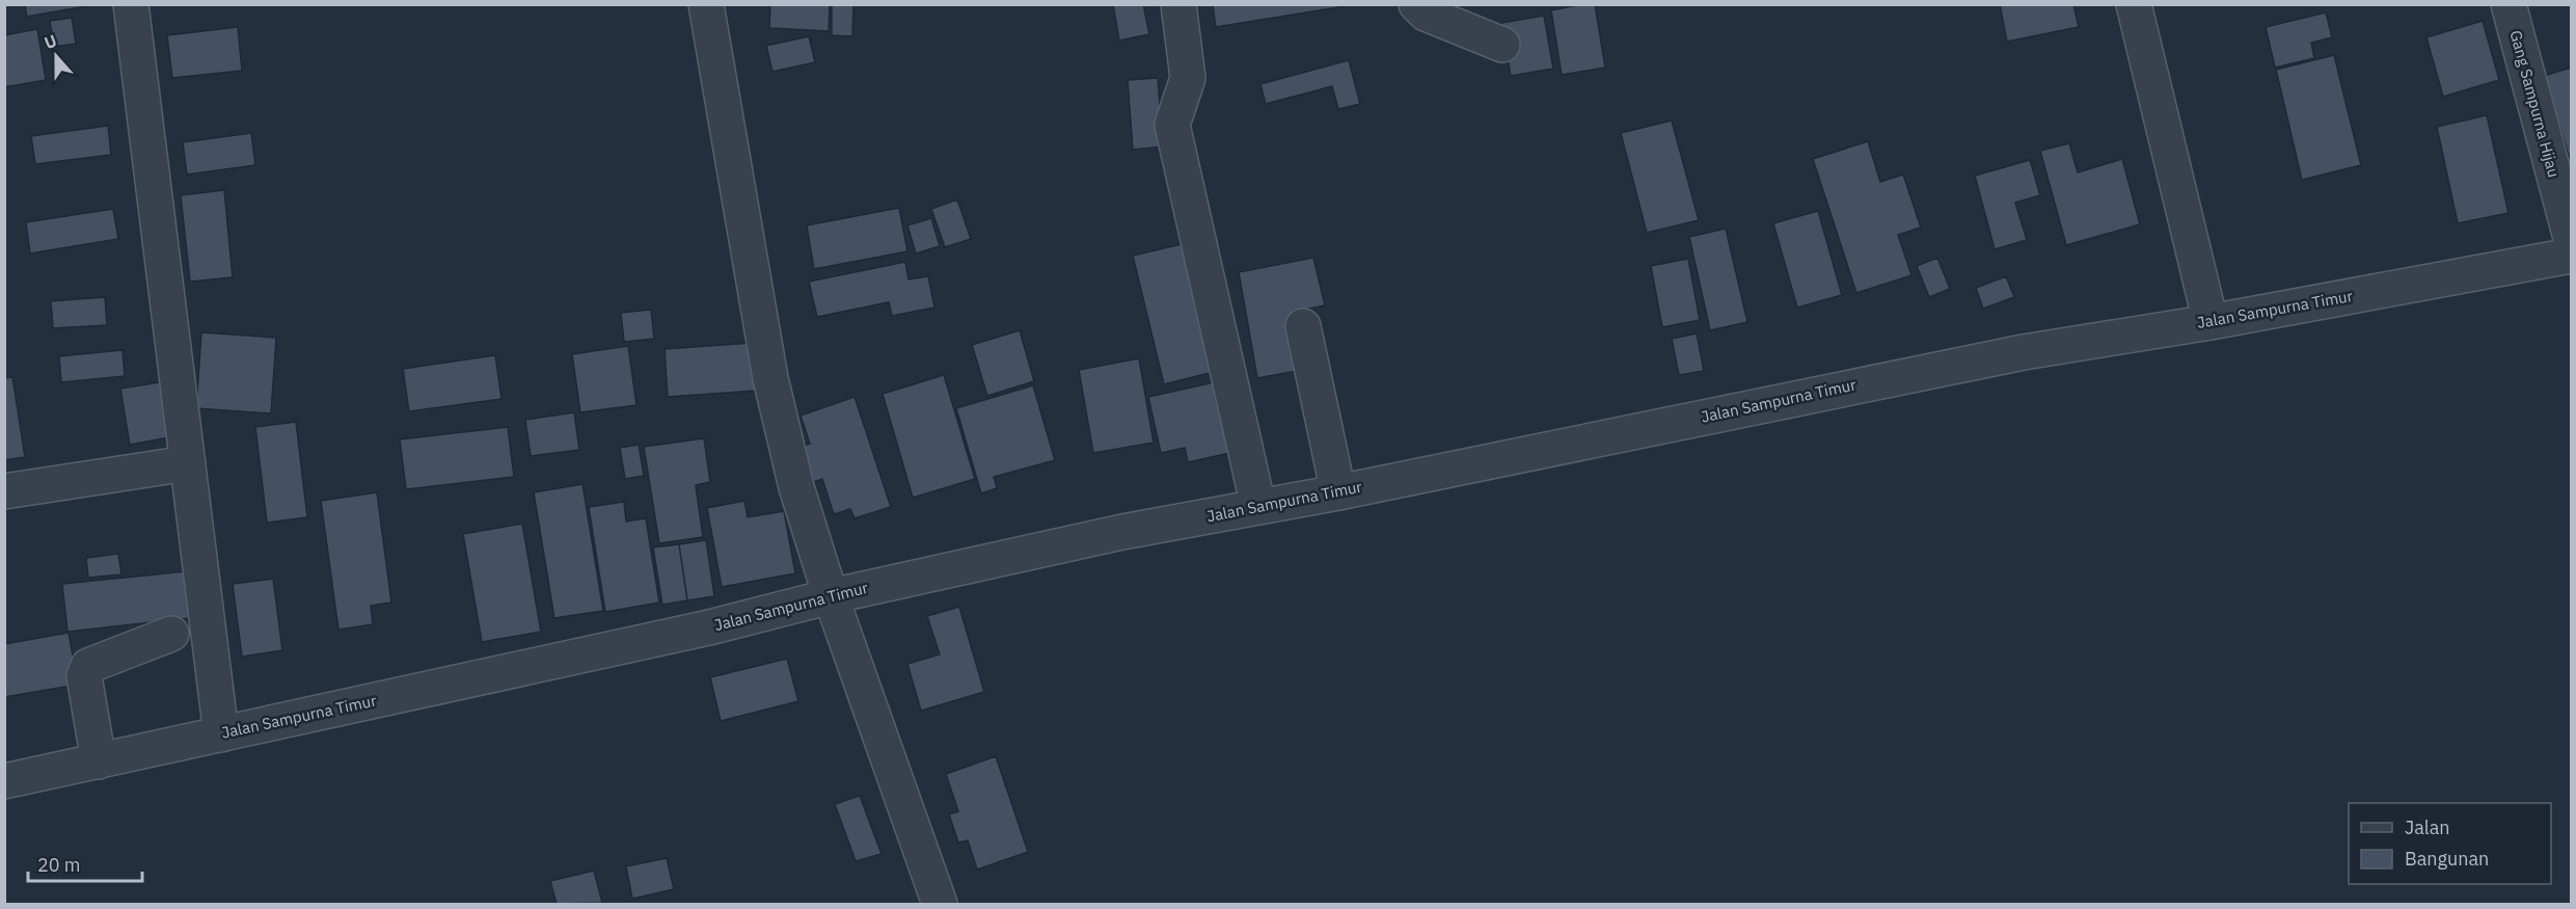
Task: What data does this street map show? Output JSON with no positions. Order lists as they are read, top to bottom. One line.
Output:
{"streets":{"street":["Gang Sampurna Hijau","Jalan Sampurna Timur"]},"legend":["Jalan","Bangunan"],"scale_bar":"20 m","north":"top"}
